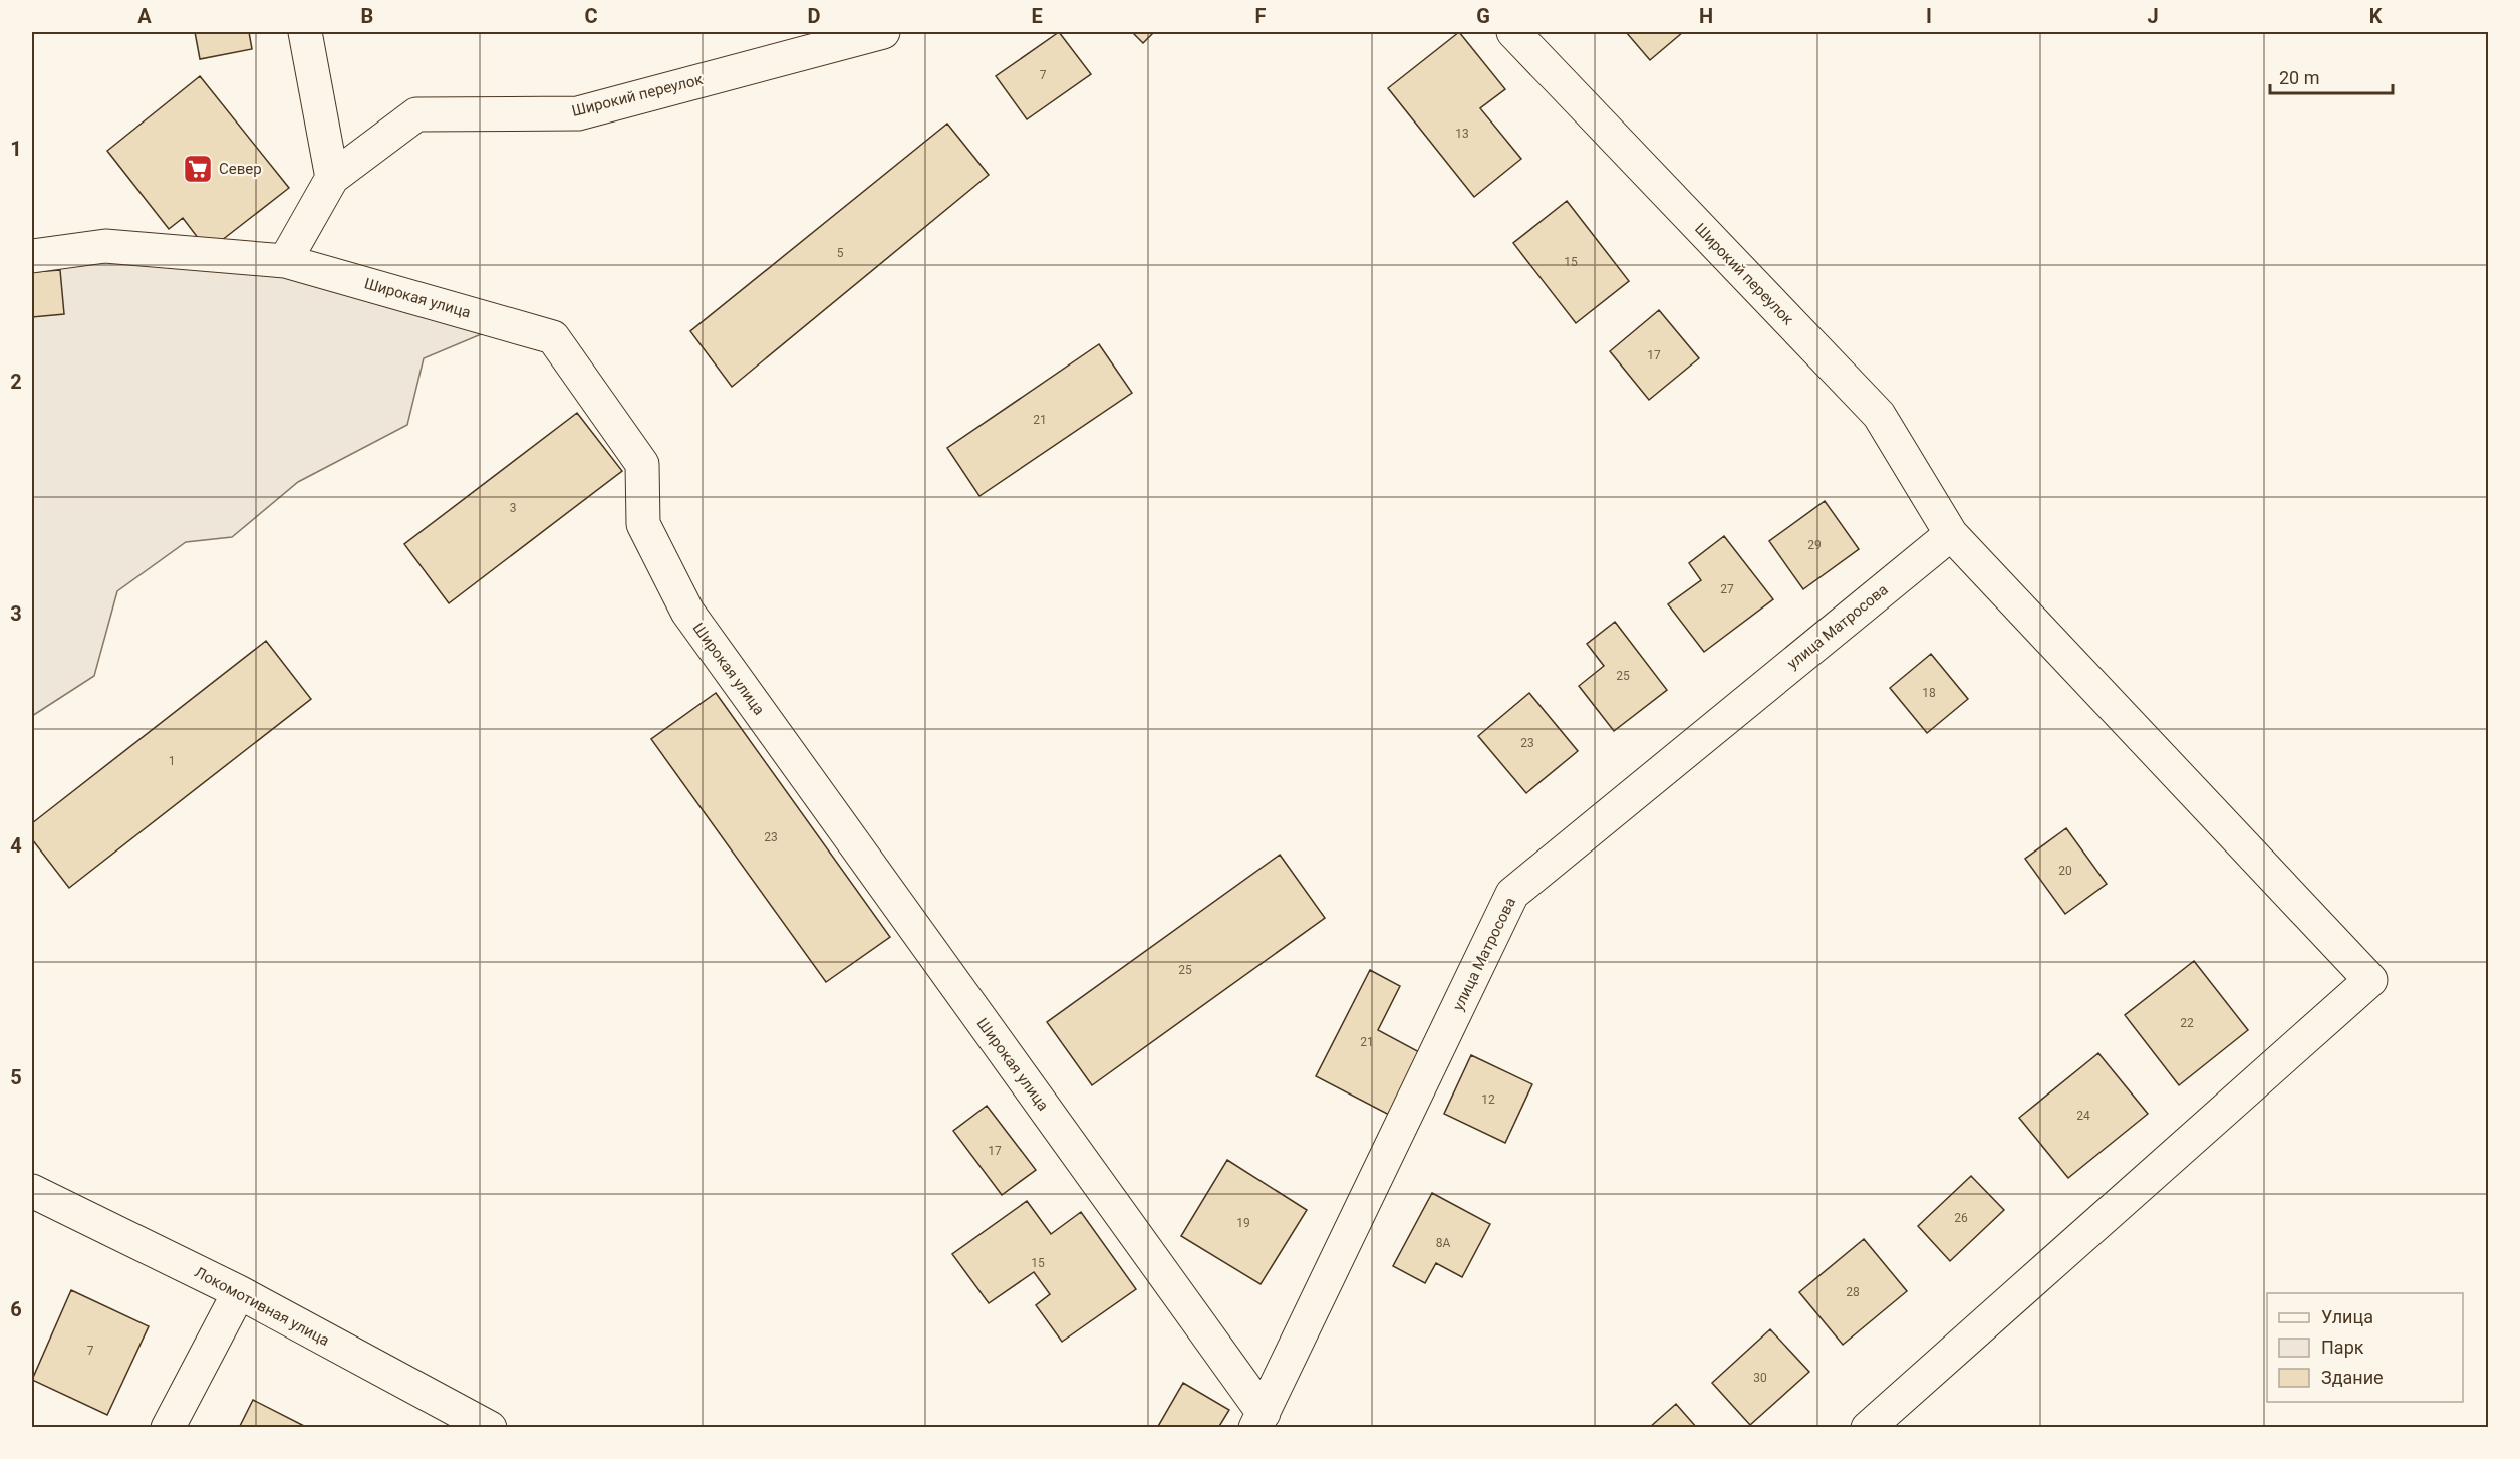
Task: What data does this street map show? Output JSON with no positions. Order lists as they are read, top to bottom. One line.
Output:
{"streets":{"street":["Широкий переулок","Широкая улица","улица Матросова","Локомотивная улица"]},"crossings":[["Широкий переулок","улица Матросова"],["Широкая улица","улица Матросова"]],"places":{"supermarket":["Север"]},"house_numbers":["7","13","5","15","17","21","3","29","27","25","18","23","1","23","20","25","22","21","12","24","17","26","19","8А","15","28","7","30"],"legend":["Улица","Парк","Здание"],"scale_bar":"20 m","grid":{"columns":["A","B","C","D","E","F","G","H","I","J","K"],"rows":["1","2","3","4","5","6"]}}
